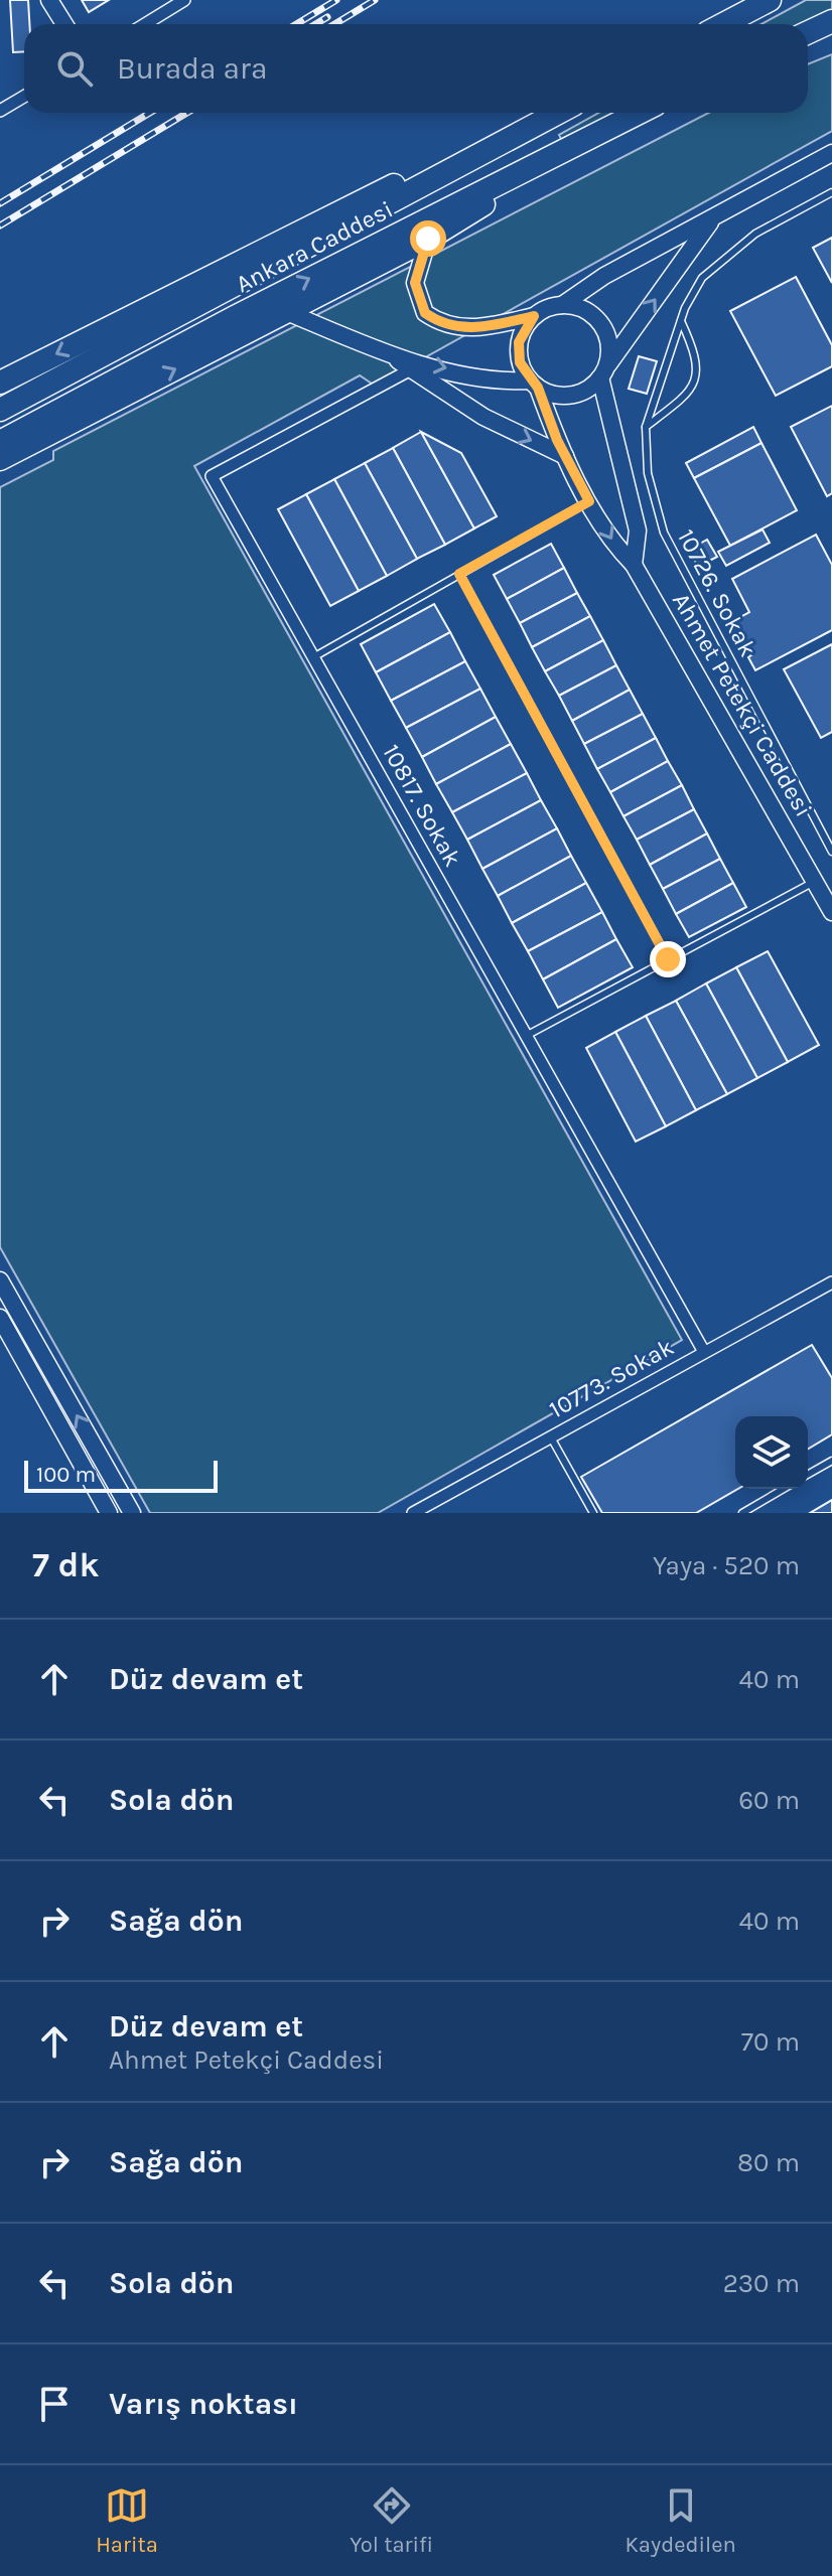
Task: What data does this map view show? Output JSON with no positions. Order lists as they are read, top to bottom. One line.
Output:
{"streets":{"highway":["Ankara Caddesi"],"street":["Ahmet Petekçi Caddesi","10817. Sokak","10773. Sokak"],"lane":["10726. Sokak"]},"crossings":[["10817. Sokak","10773. Sokak"]],"scale_bar":"100 m","page":{"search":"Burada ara","scale":"100 m","heading":["7 dk","Yaya · 520 m"],"list":[["Düz devam et","40 m"],["Sola dön","60 m"],["Sağa dön","40 m"],["Düz devam et","Ahmet Petekçi Caddesi","70 m"],["Sağa dön","80 m"],["Sola dön","230 m"],"Varış noktası"],"nav":["Harita","Yol tarifi","Kaydedilen"]}}
